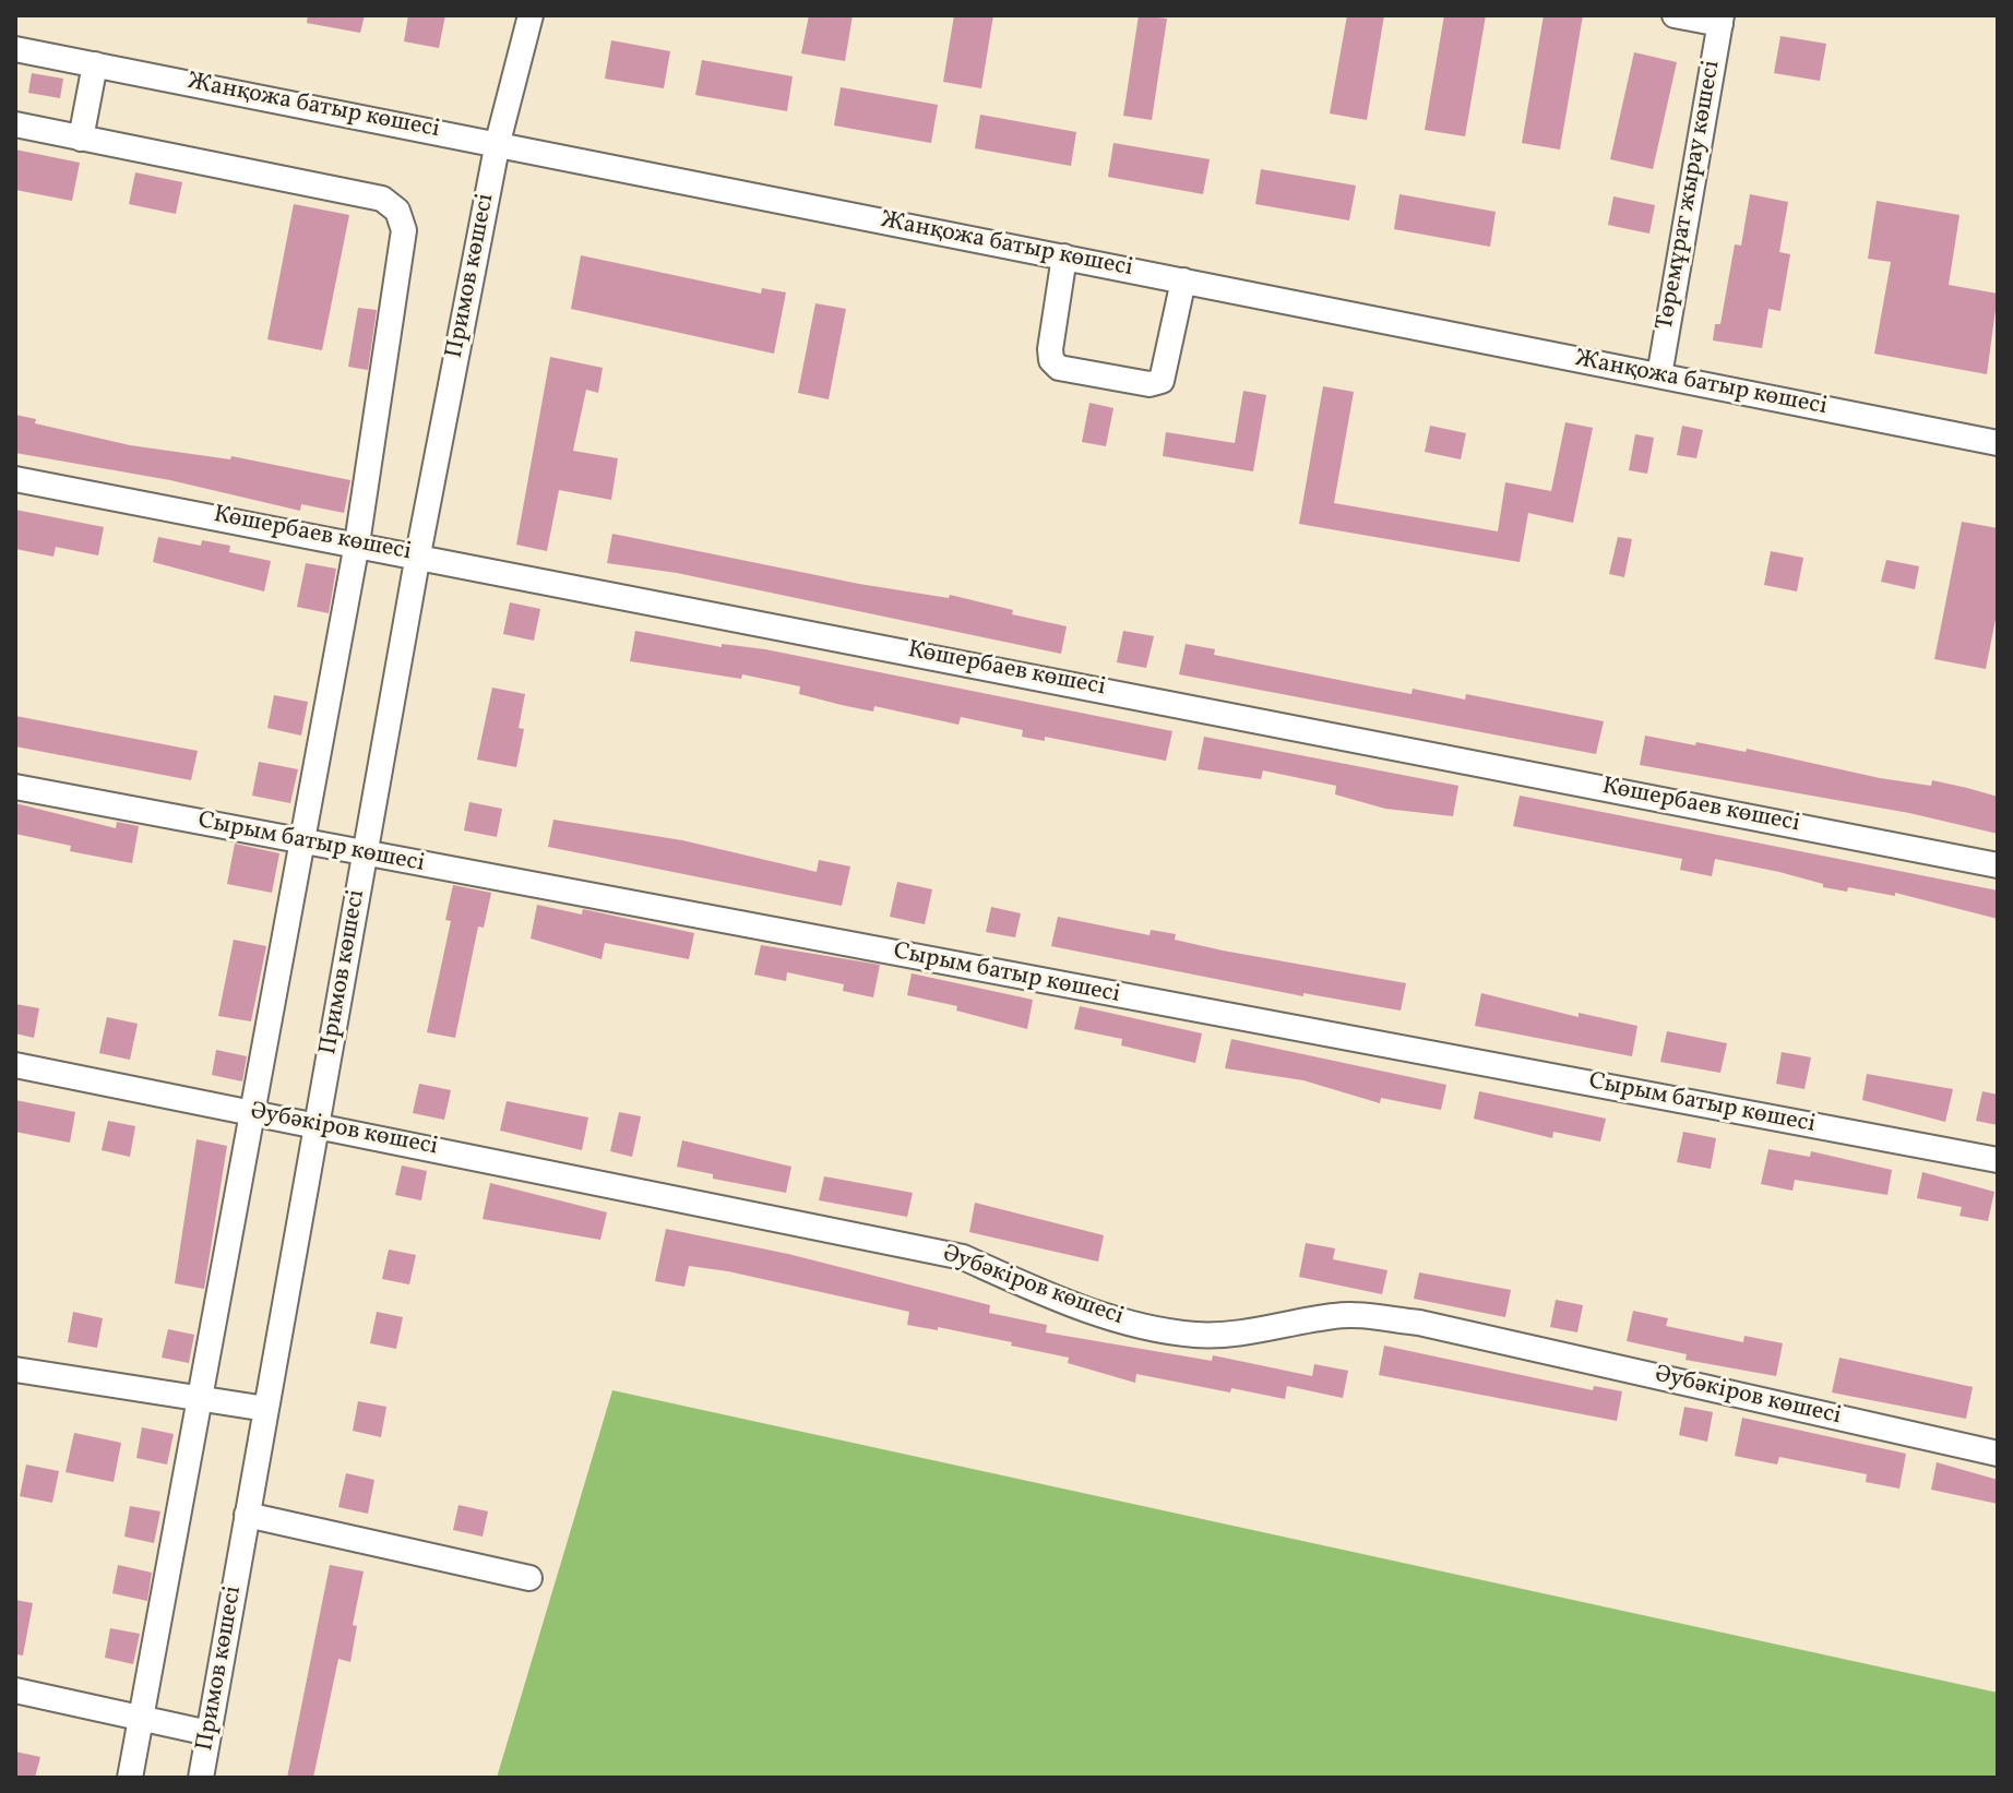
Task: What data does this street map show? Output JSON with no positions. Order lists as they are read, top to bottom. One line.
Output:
{"streets":{"street":["Жанқожа батыр көшесі","Төремұрат жырау көшесі","Примов көшесі","Көшербаев көшесі","Сырым батыр көшесі","Әубәкіров көшесі"]},"crossings":[["Жанқожа батыр көшесі","Төремұрат жырау көшесі"],["Жанқожа батыр көшесі","Примов көшесі"],["Примов көшесі","Көшербаев көшесі"],["Примов көшесі","Сырым батыр көшесі"],["Примов көшесі","Әубәкіров көшесі"]]}
